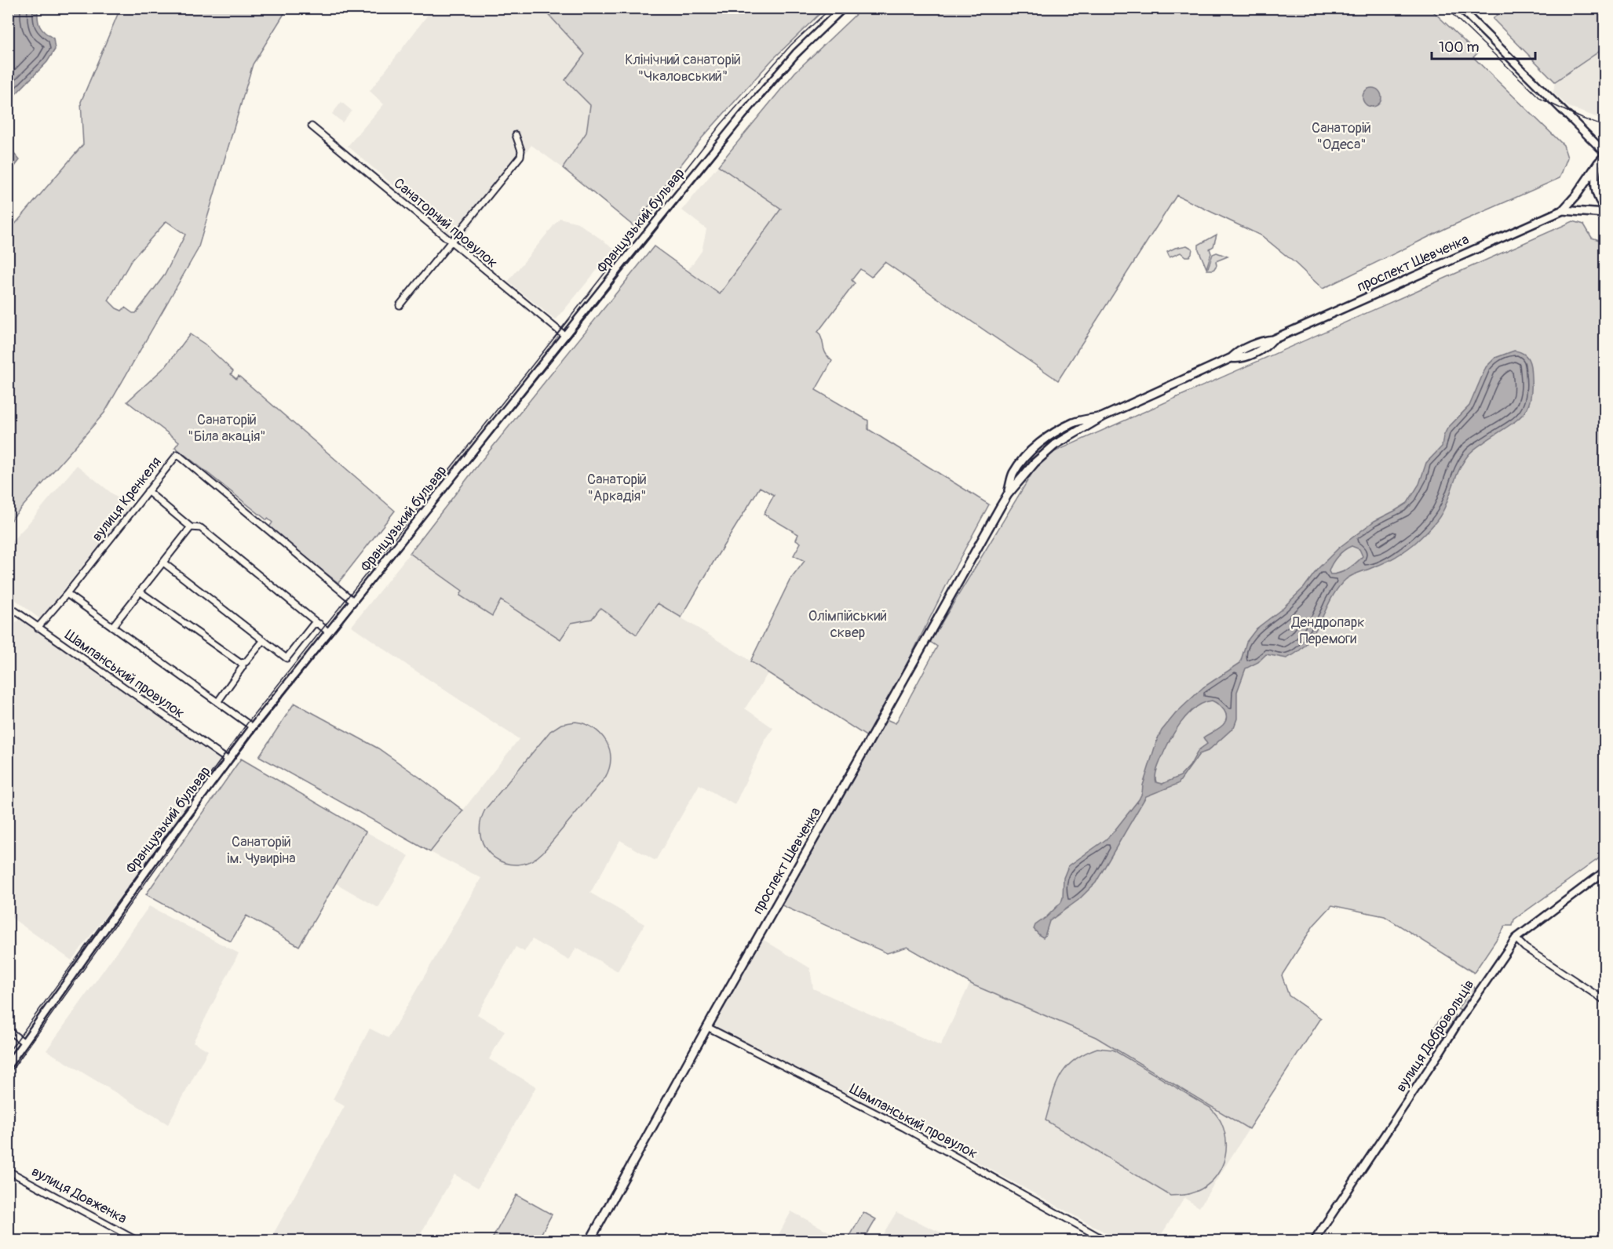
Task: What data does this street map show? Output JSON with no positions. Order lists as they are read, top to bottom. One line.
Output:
{"streets":{"main road":["проспект Шевченка"],"street":["Французький бульвар","Санаторний провулок","вулиця Кренкеля","Шампанський провулок","вулиця Добровольців","вулиця Довженка"]},"crossings":[["Французький бульвар","Санаторний провулок"],["Французький бульвар","вулиця Кренкеля"],["Французький бульвар","Шампанський провулок"],["проспект Шевченка","Шампанський провулок"],["вулиця Кренкеля","Шампанський провулок"]],"parks":["Клінічний санаторій \"Чкаловський\"","Санаторій \"Одеса\"","Санаторій \"Біла акація\"","Санаторій \"Аркадія\"","Олімпійський сквер","Дендропарк Перемоги","Санаторій ім. Чувиріна"],"scale_bar":"100 m"}
